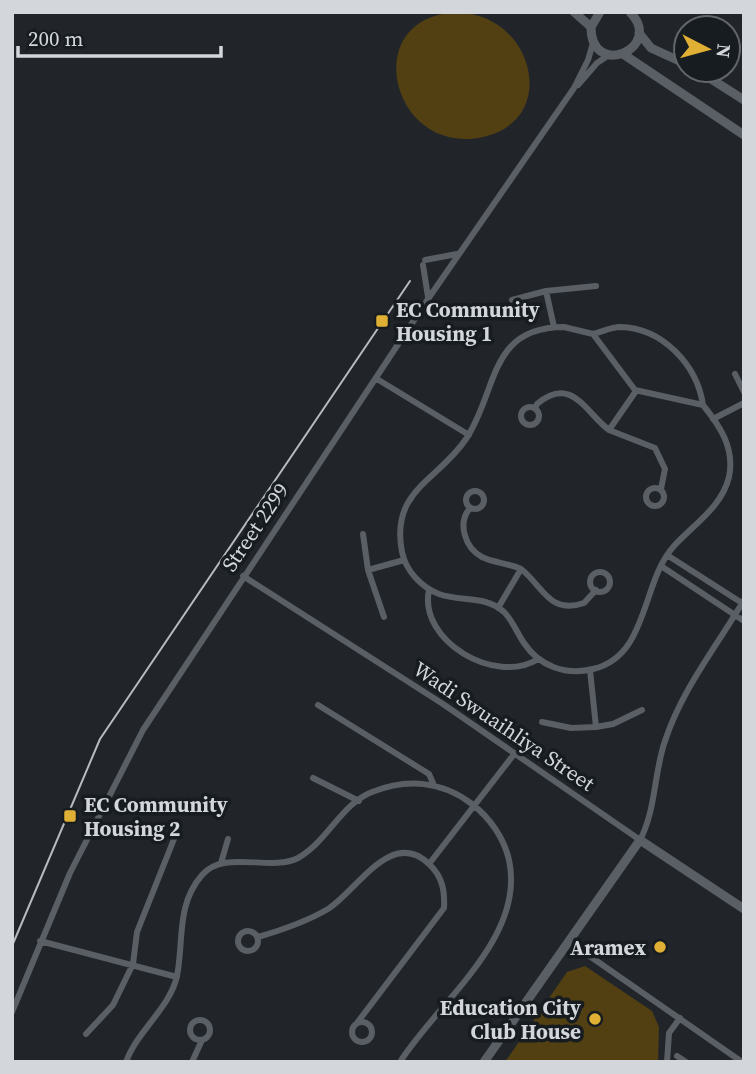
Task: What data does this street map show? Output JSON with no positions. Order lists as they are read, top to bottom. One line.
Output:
{"streets":{"street":["Street 2299","Wadi Swuaihliya Street"]},"crossings":[["Street 2299","Wadi Swuaihliya Street"]],"places":{"transit":["EC Community Housing 1","EC Community Housing 2"],"other":["Aramex","Education City Club House"]},"scale_bar":"200 m","north":"right"}
